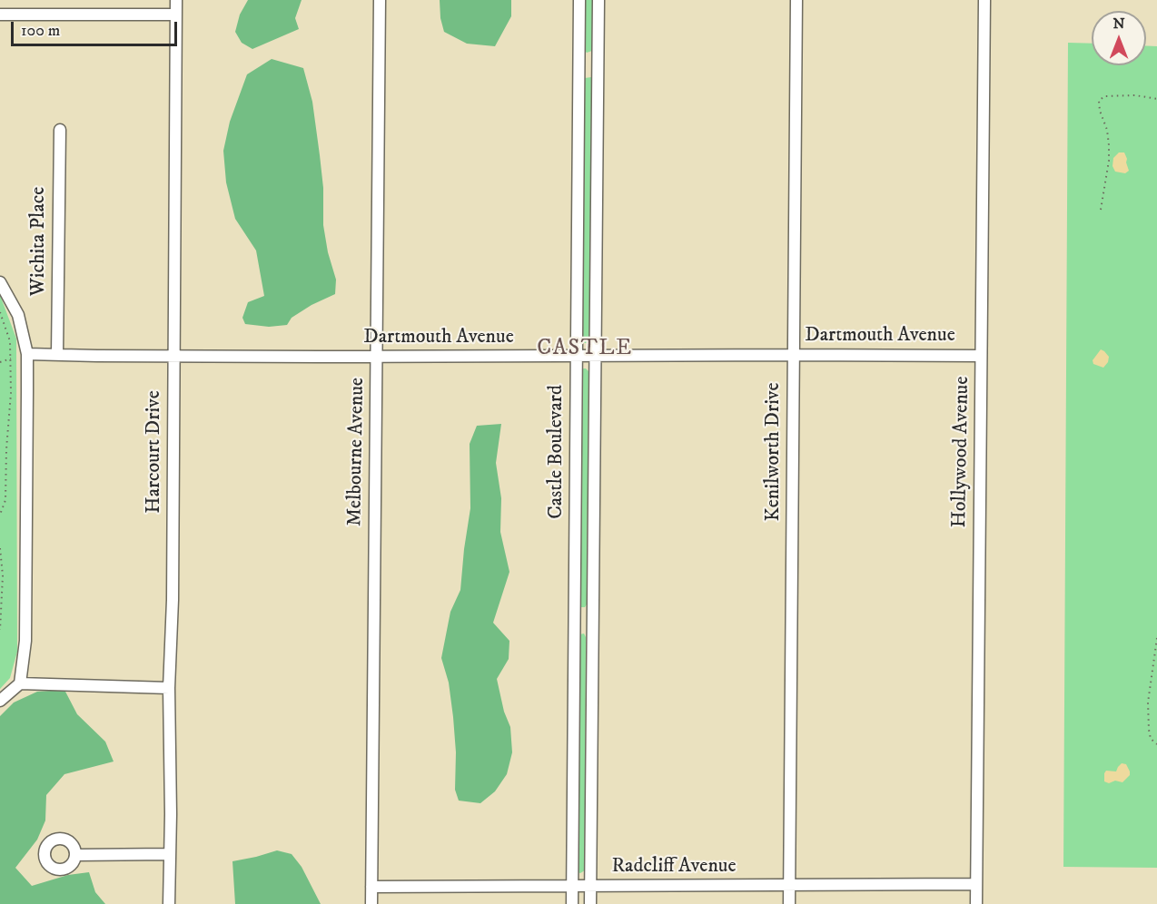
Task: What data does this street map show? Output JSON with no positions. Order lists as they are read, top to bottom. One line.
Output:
{"streets":{"street":["Wichita Place","Dartmouth Avenue","Harcourt Drive","Melbourne Avenue","Castle Boulevard","Kenilworth Drive","Hollywood Avenue","Radcliff Avenue"]},"crossings":[["Wichita Place","Dartmouth Avenue"],["Dartmouth Avenue","Harcourt Drive"],["Dartmouth Avenue","Melbourne Avenue"],["Dartmouth Avenue","Castle Boulevard"],["Dartmouth Avenue","Kenilworth Drive"],["Dartmouth Avenue","Hollywood Avenue"],["Melbourne Avenue","Radcliff Avenue"],["Castle Boulevard","Radcliff Avenue"],["Kenilworth Drive","Radcliff Avenue"],["Hollywood Avenue","Radcliff Avenue"]],"districts":["CASTLE"],"scale_bar":"100 m","north":"top"}
